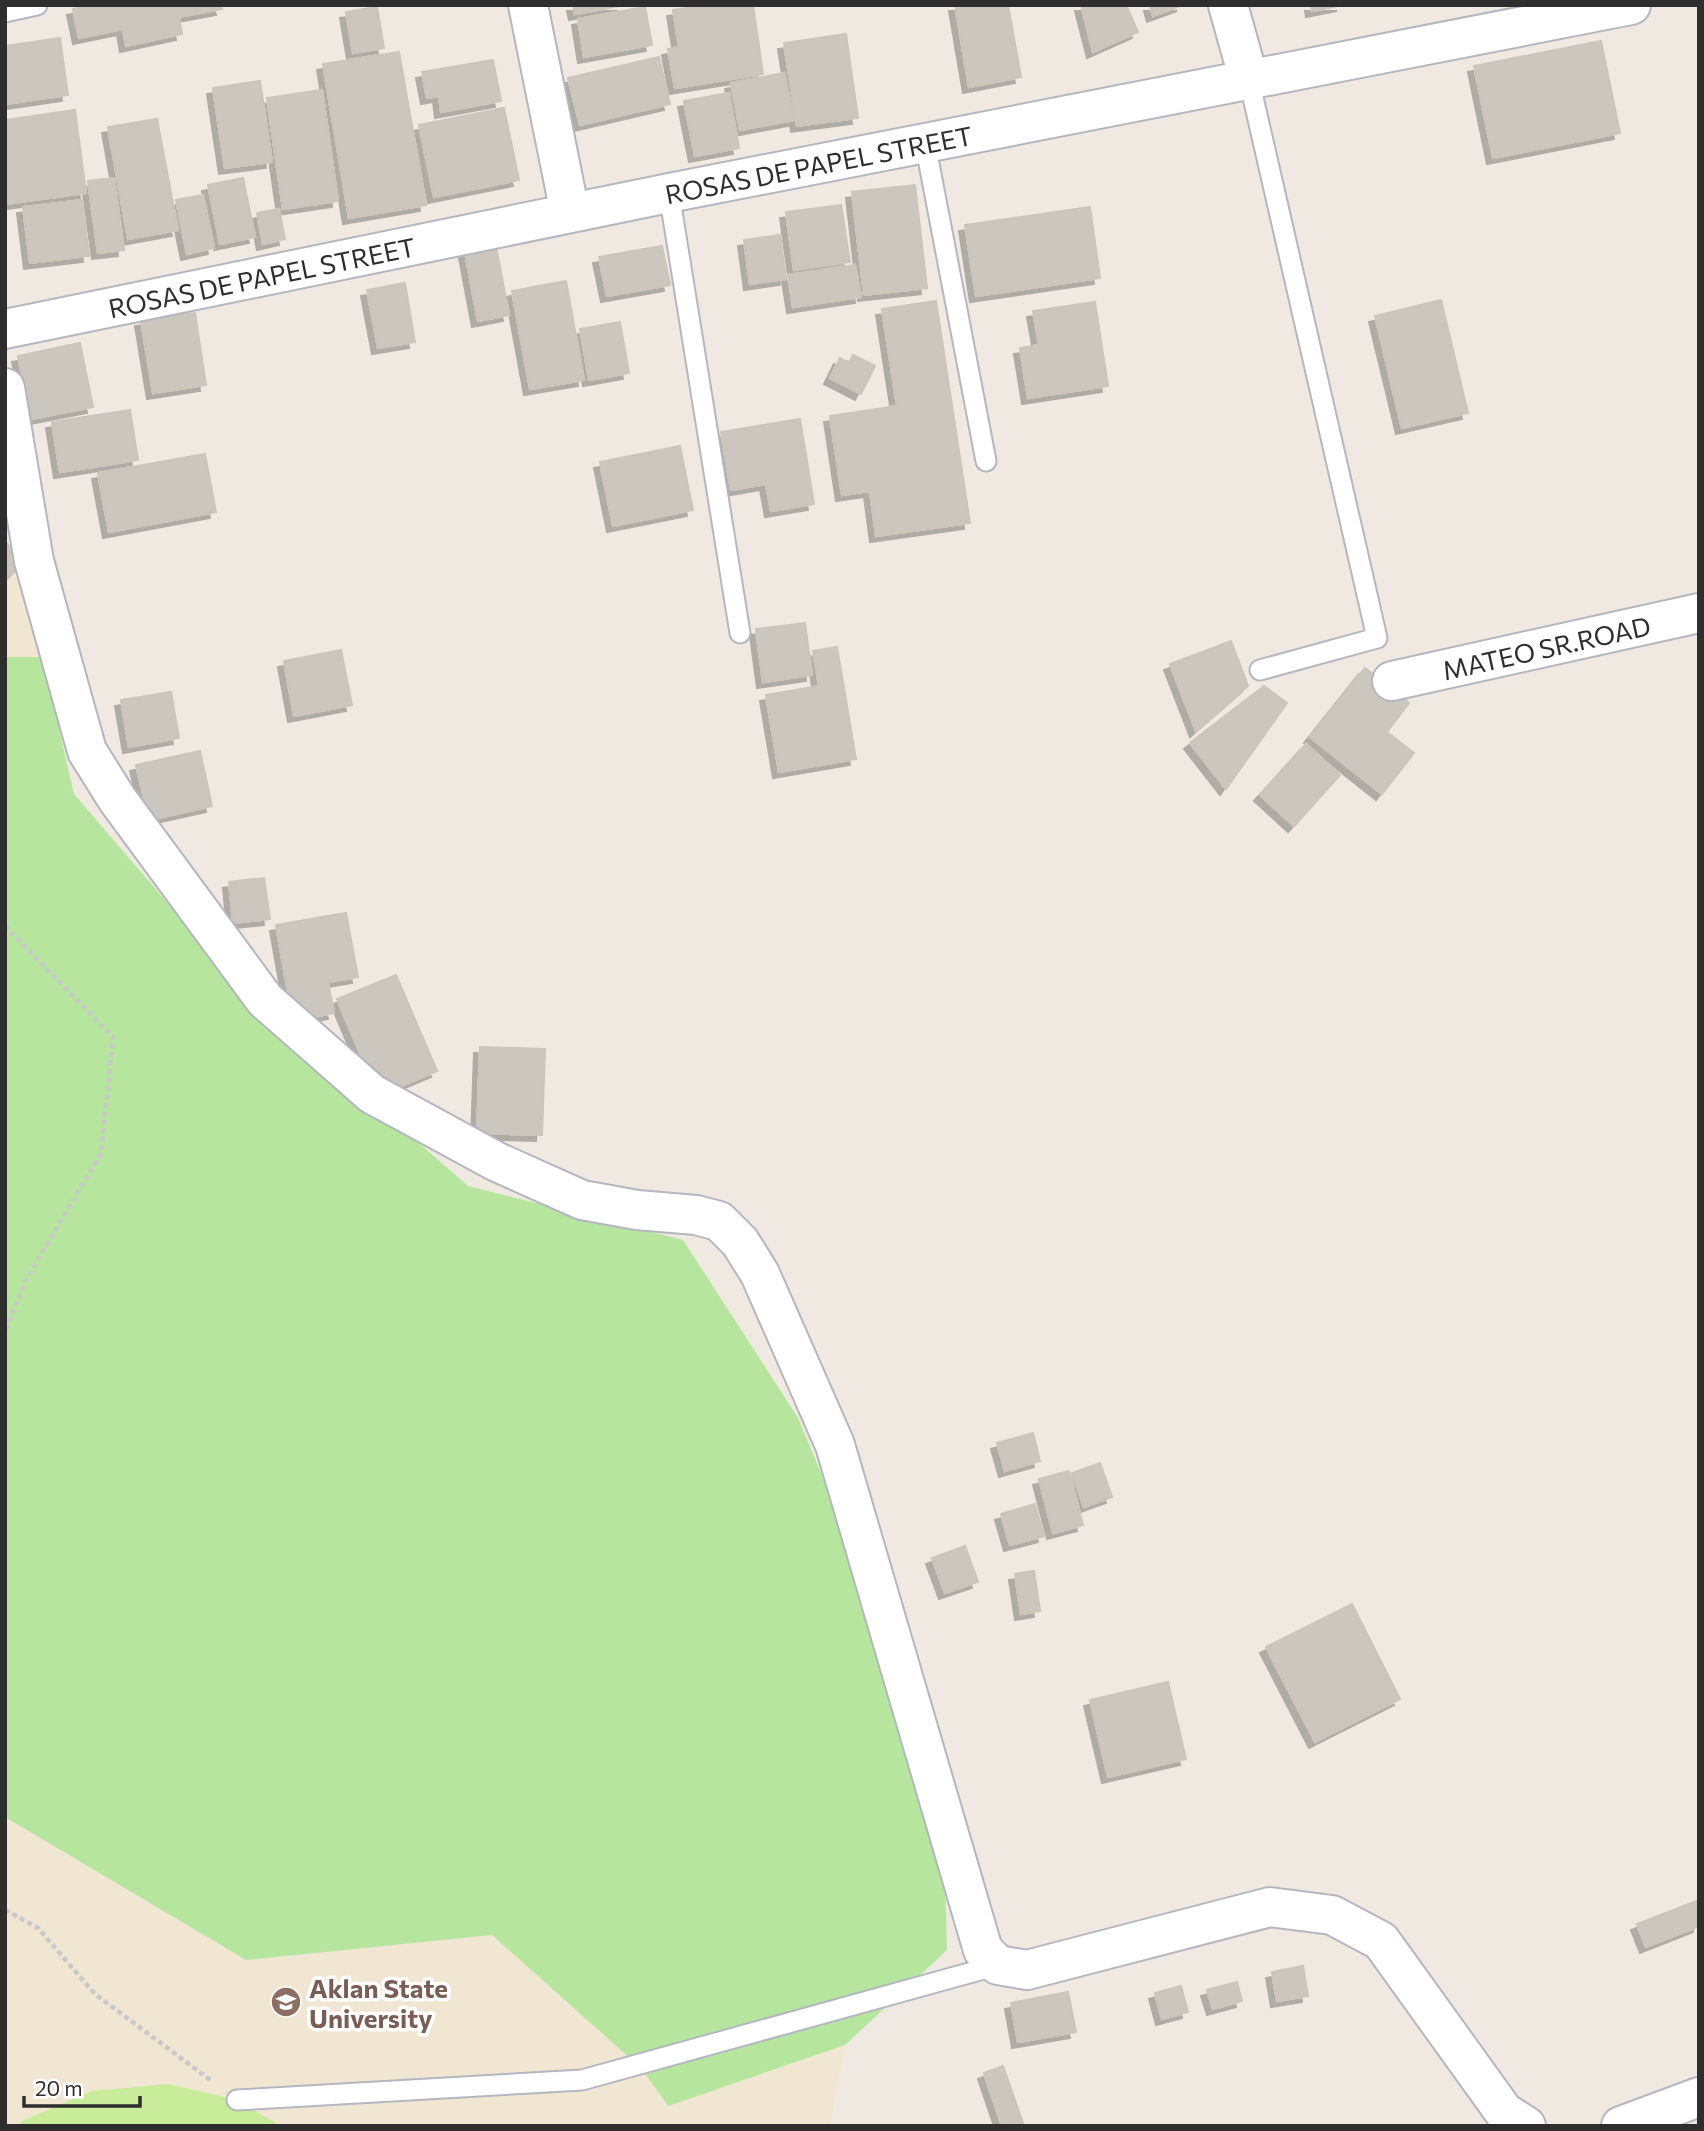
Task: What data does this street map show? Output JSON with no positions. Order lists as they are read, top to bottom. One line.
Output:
{"streets":{"street":["ROSAS DE PAPEL STREET","MATEO SR.ROAD"]},"places":{"school or university":["Aklan State University"]},"scale_bar":"20 m"}
